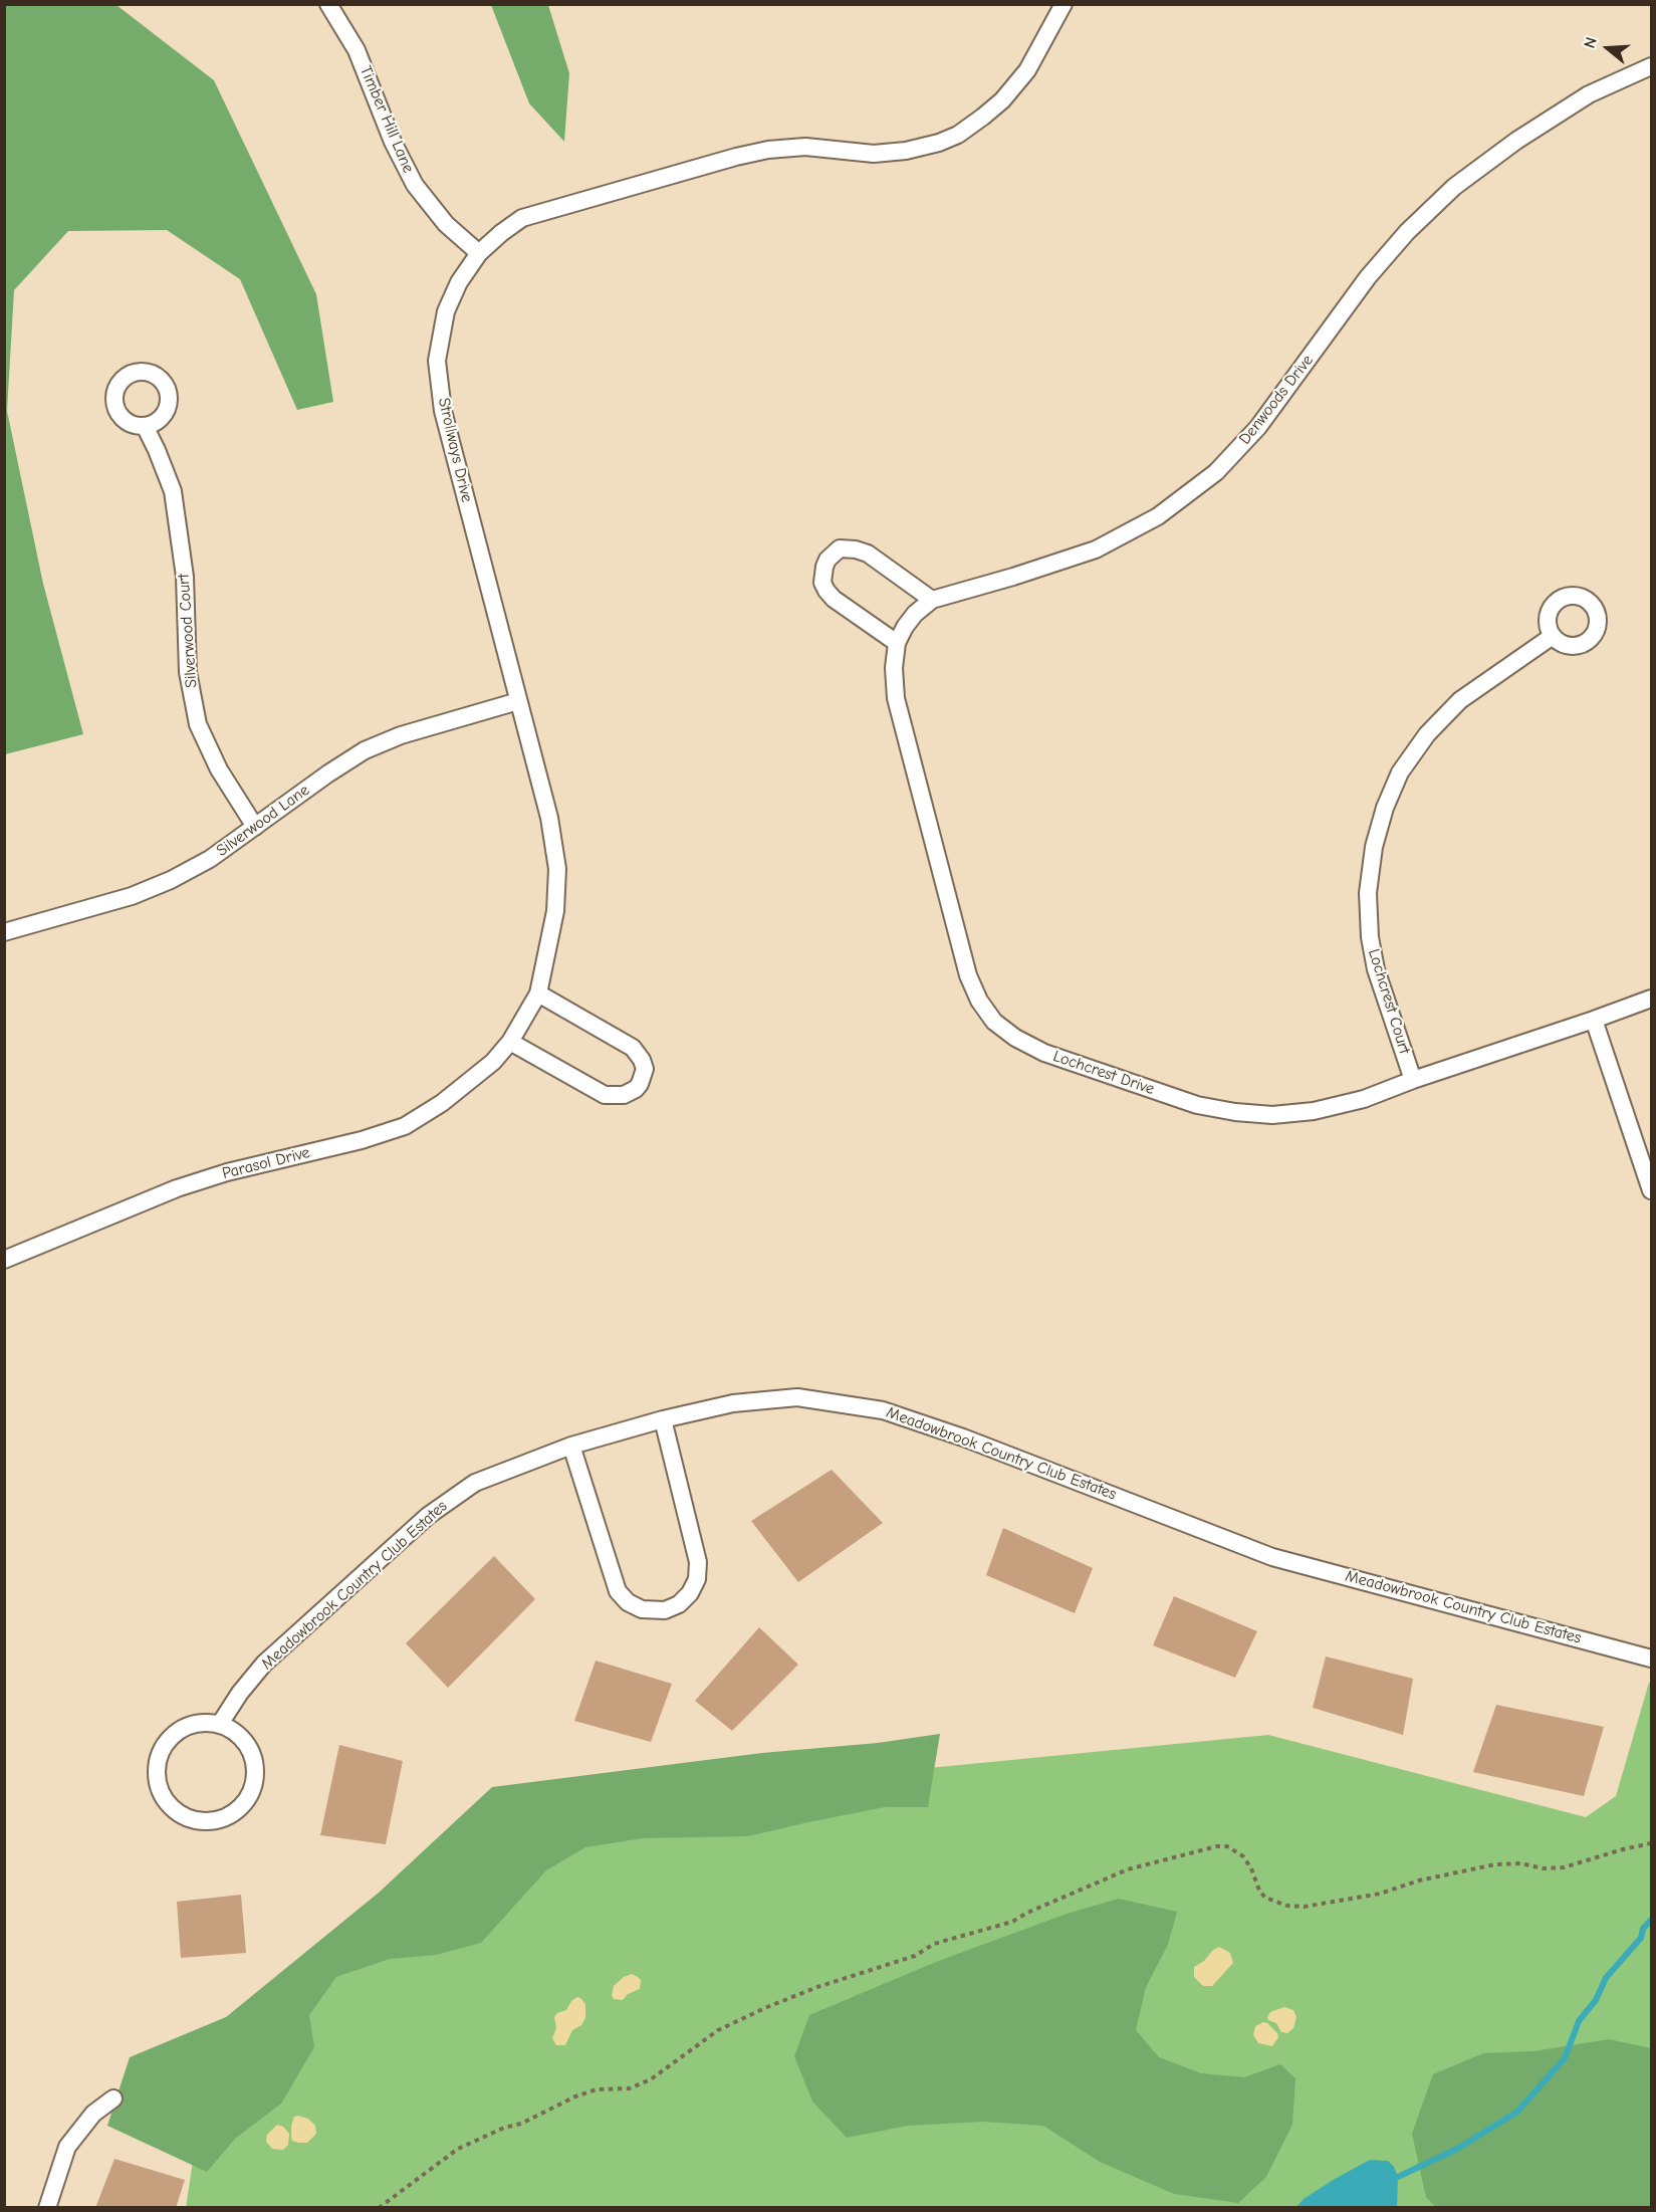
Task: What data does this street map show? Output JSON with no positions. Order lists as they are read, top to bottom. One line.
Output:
{"streets":{"street":["Timber Hill Lane","Denwoods Drive","Strollways Drive","Silverwood Court","Silverwood Lane","Lochcrest Court","Lochcrest Drive","Parasol Drive","Meadowbrook Country Club Estates"]},"crossings":[["Timber Hill Lane","Strollways Drive"],["Denwoods Drive","Lochcrest Drive"],["Strollways Drive","Silverwood Lane"],["Strollways Drive","Parasol Drive"],["Silverwood Court","Silverwood Lane"],["Lochcrest Court","Lochcrest Drive"]],"north":"left"}
